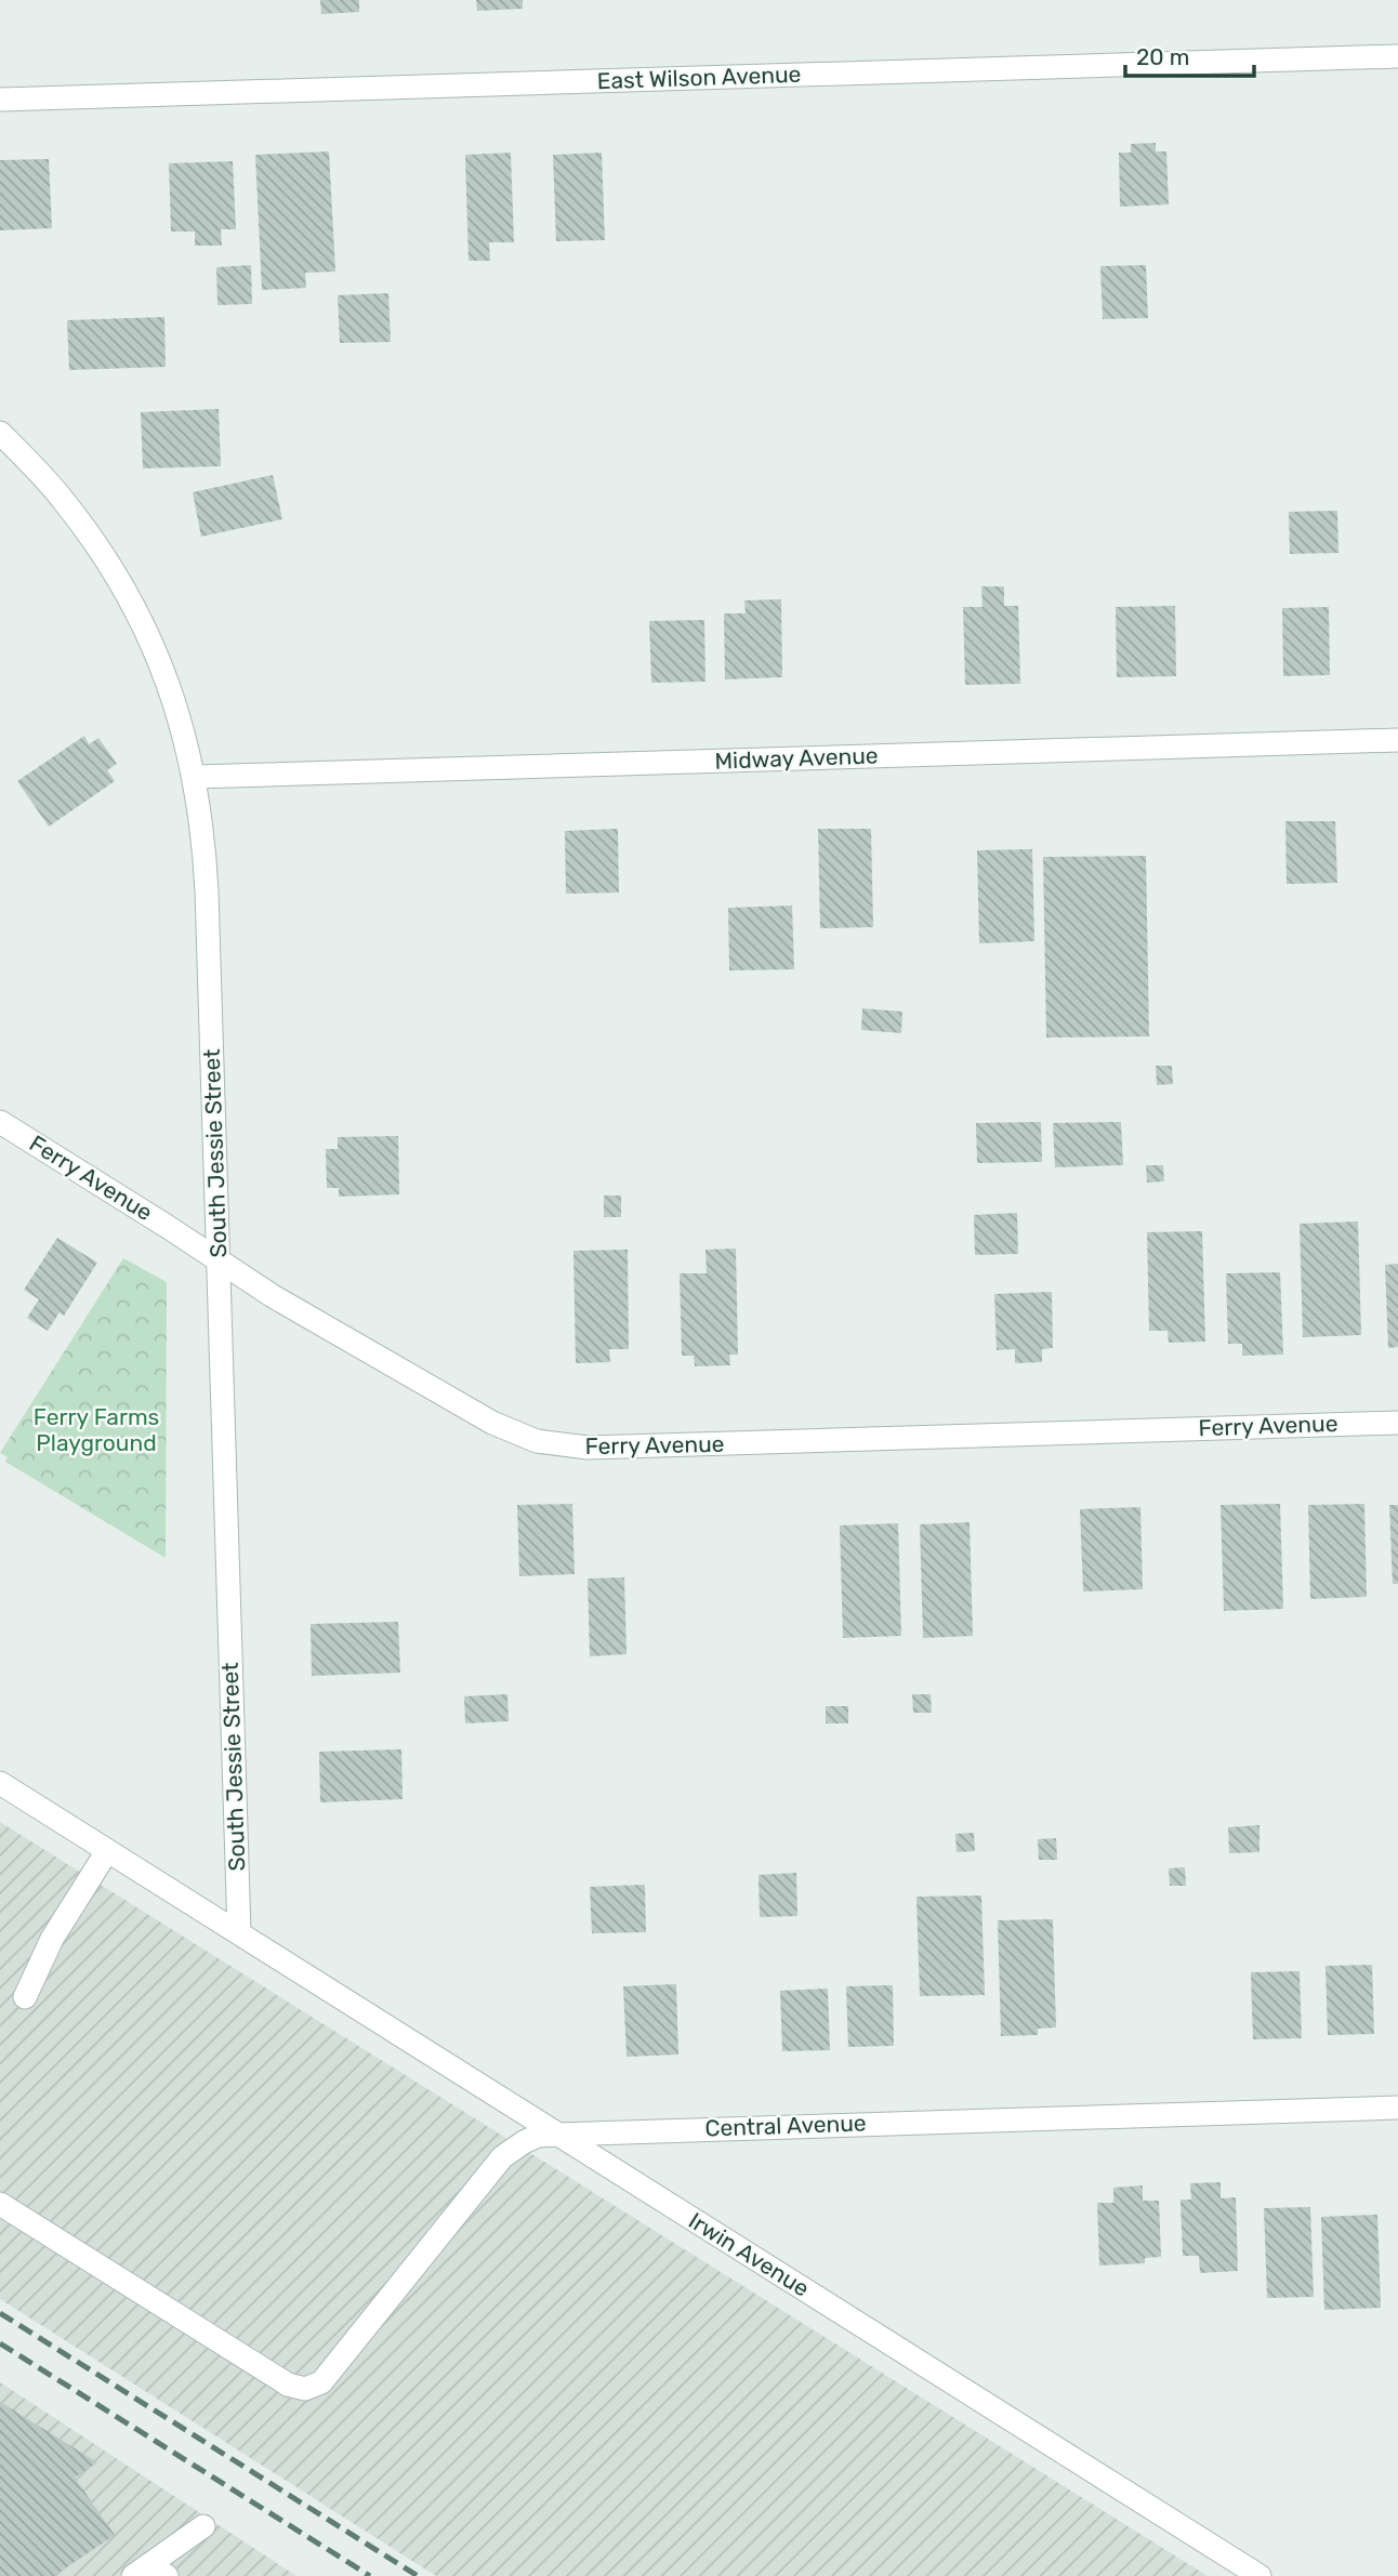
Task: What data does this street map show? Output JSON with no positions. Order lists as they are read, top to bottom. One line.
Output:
{"streets":{"street":["East Wilson Avenue","Midway Avenue","South Jessie Street","Ferry Avenue","Central Avenue","Irwin Avenue"]},"crossings":[["Midway Avenue","South Jessie Street"],["South Jessie Street","Ferry Avenue"],["South Jessie Street","Irwin Avenue"],["Central Avenue","Irwin Avenue"]],"parks":["Ferry Farms Playground"],"scale_bar":"20 m"}
